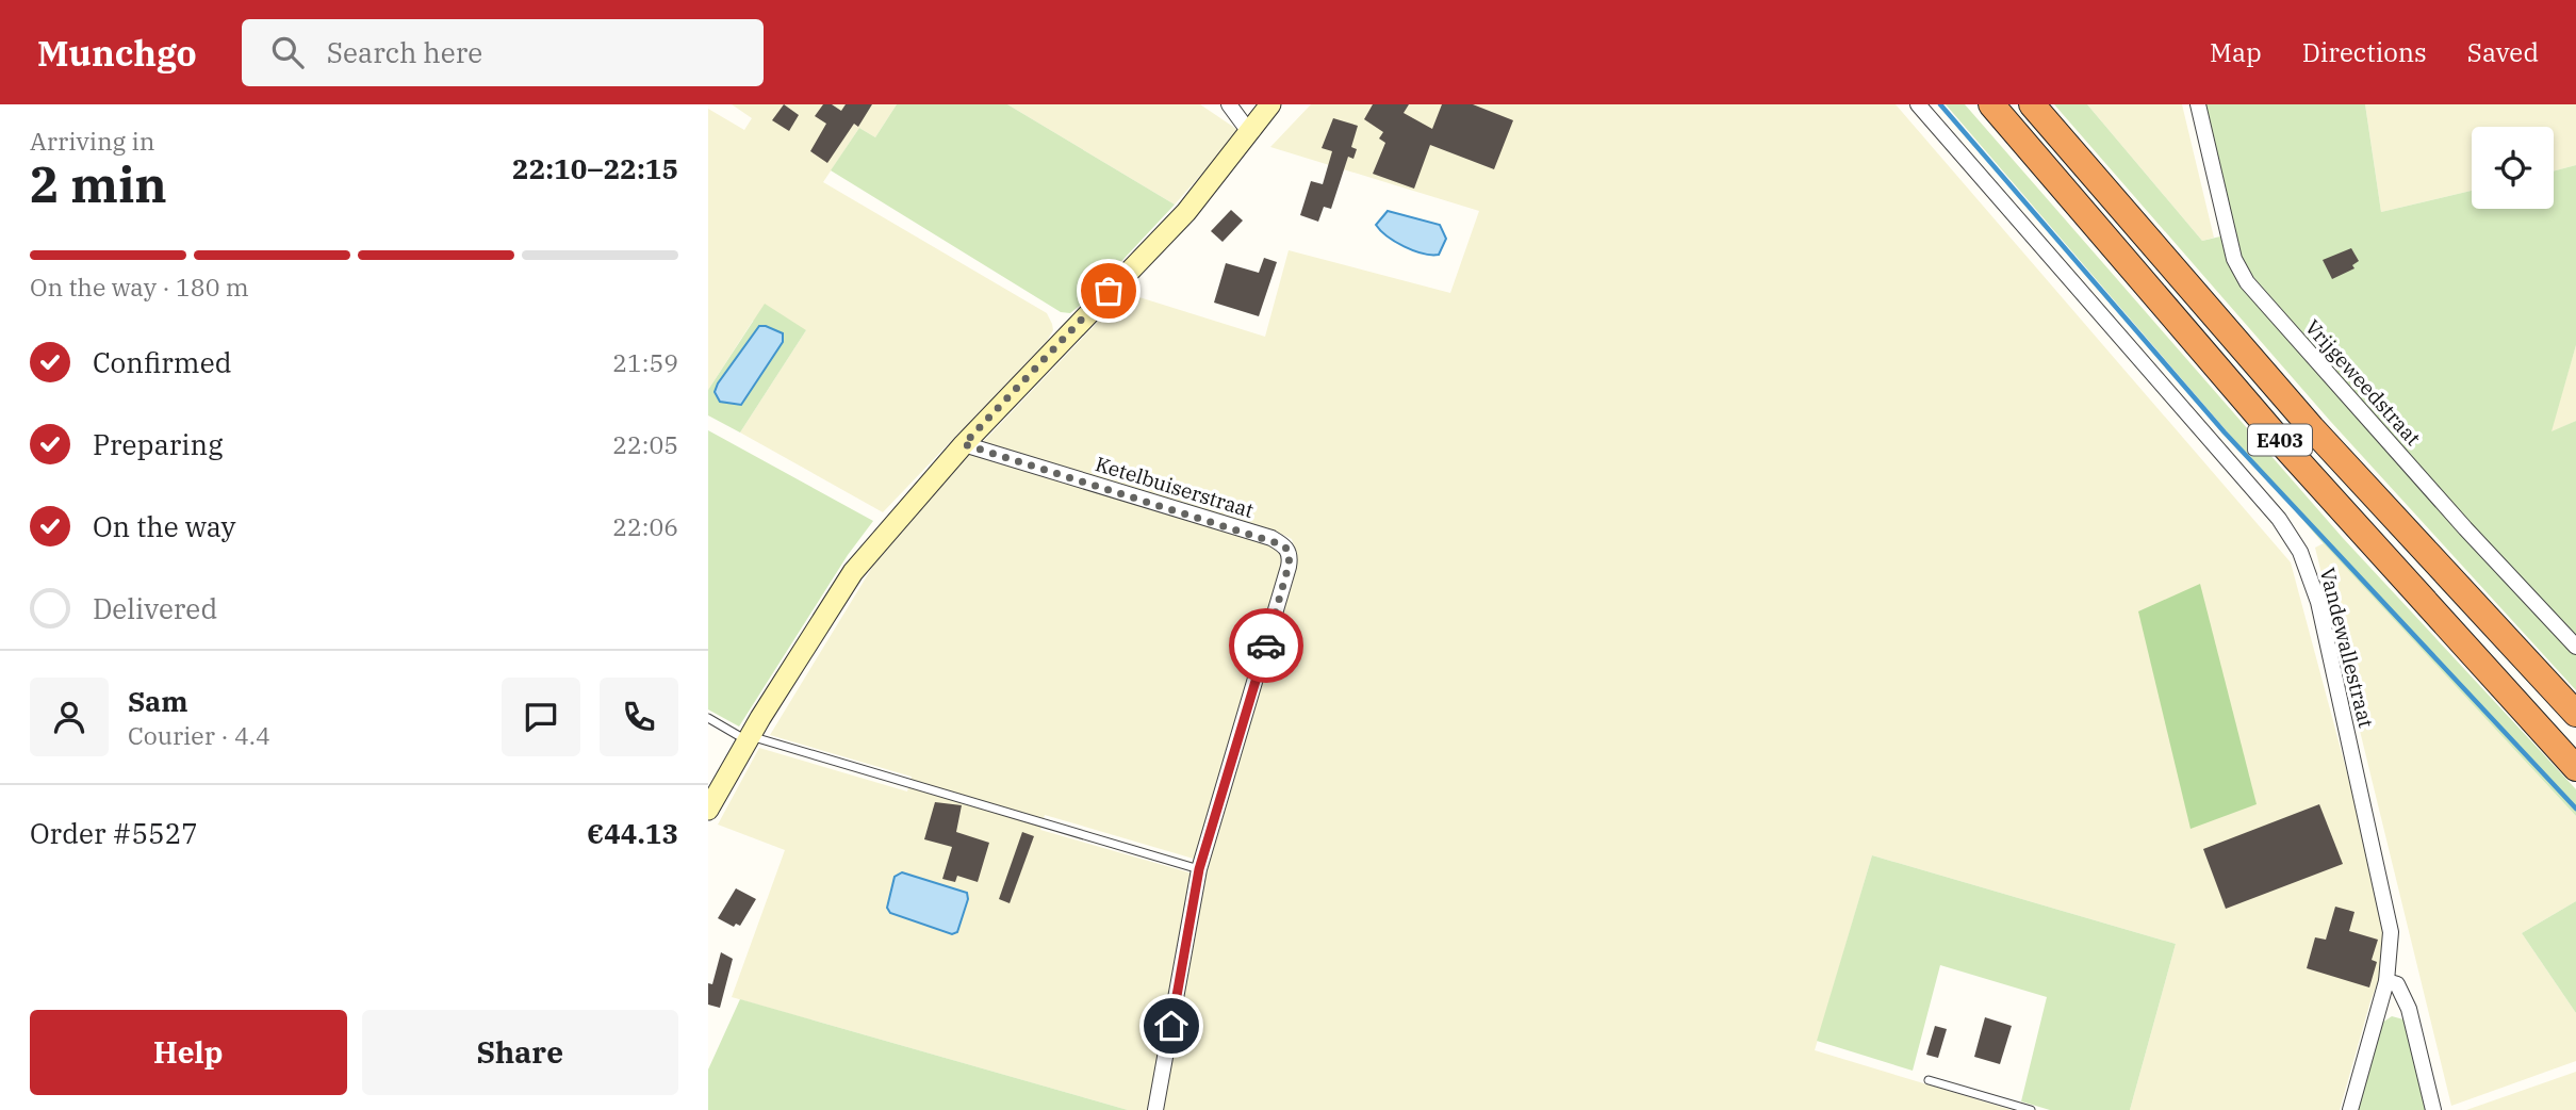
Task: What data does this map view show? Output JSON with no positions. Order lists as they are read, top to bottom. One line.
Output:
{"streets":{"highway":["E403"],"street":["Vrijgeweedstraat","Ketelbuiserstraat","Vandewallestraat"]},"page":{"header":"Munchgo","search":"Search here","nav":["Map","Directions","Saved"],"heading":["2 min","Arriving in","22:10–22:15"],"panel":["Sam","Courier · 4.4","Order #5527","€44.13"],"bar":"On the way · 180 m","list":[["Confirmed","21:59"],["Preparing","22:05"],["On the way","22:06"],"Delivered"],"buttons":["Help","Share"]}}
